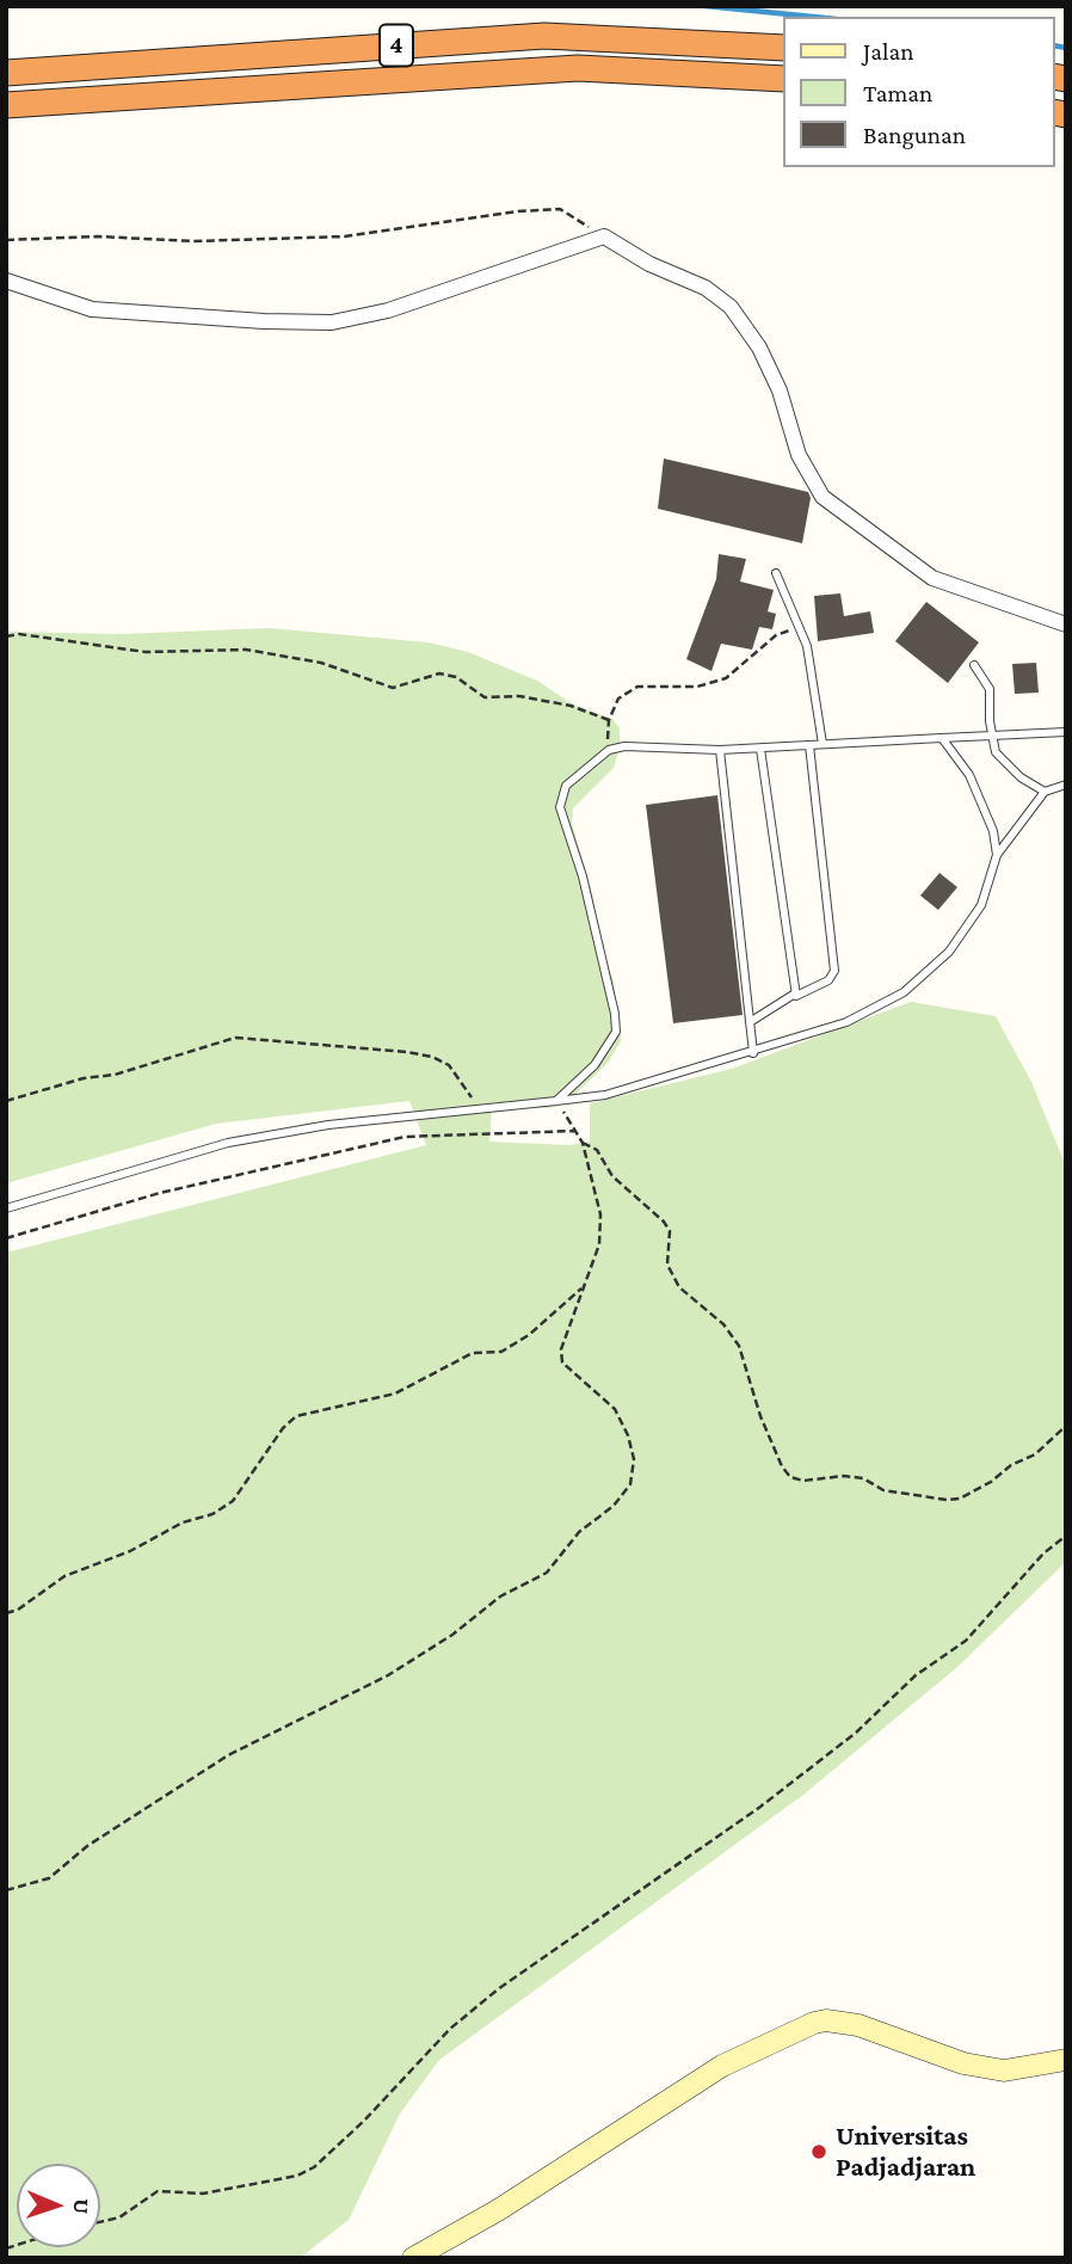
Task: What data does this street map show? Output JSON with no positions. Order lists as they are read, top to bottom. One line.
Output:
{"streets":{"highway":["4"]},"places":["Universitas Padjadjaran"],"legend":["Jalan","Taman","Bangunan"],"north":"right"}
